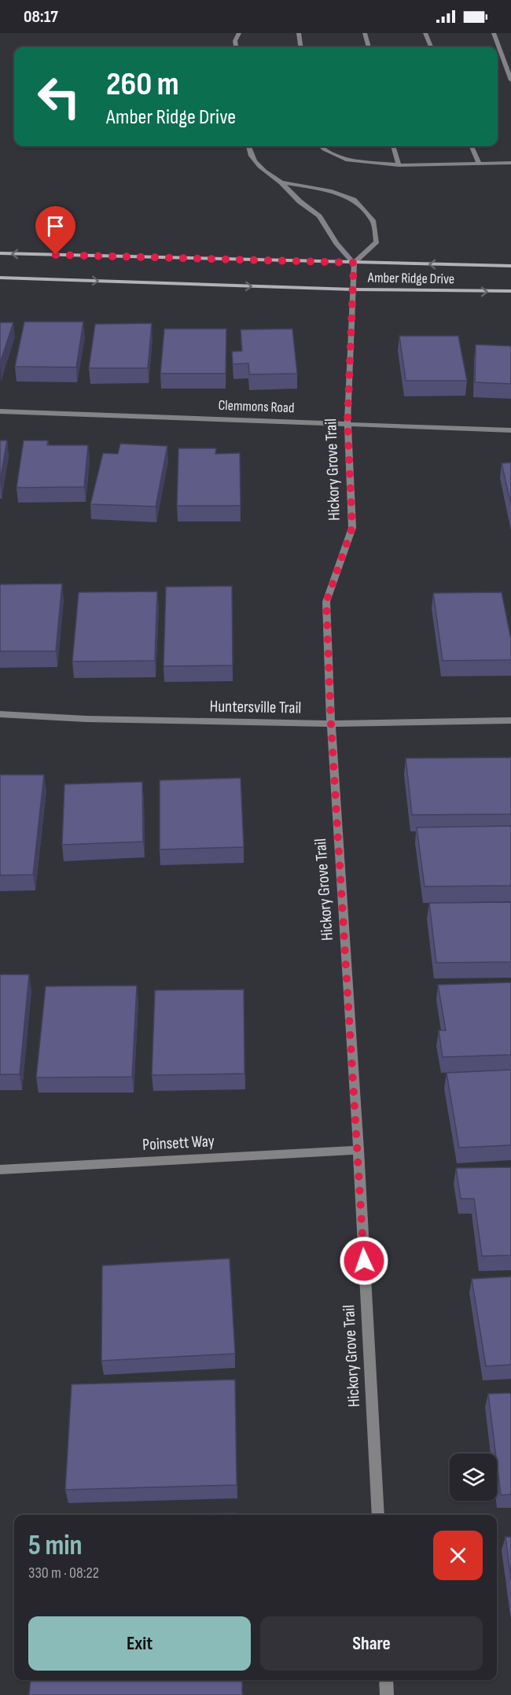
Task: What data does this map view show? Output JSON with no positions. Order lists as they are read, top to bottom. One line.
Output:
{"streets":{"street":["Amber Ridge Drive","Clemmons Road","Hickory Grove Trail","Huntersville Trail","Poinsett Way"]},"crossings":[["Amber Ridge Drive","Hickory Grove Trail"],["Clemmons Road","Hickory Grove Trail"],["Hickory Grove Trail","Huntersville Trail"],["Hickory Grove Trail","Poinsett Way"]],"page":{"status":"08:17","turn":["260 m","Amber Ridge Drive"],"heading":["5 min","330 m · 08:22"],"buttons":["Exit","Share"]}}
